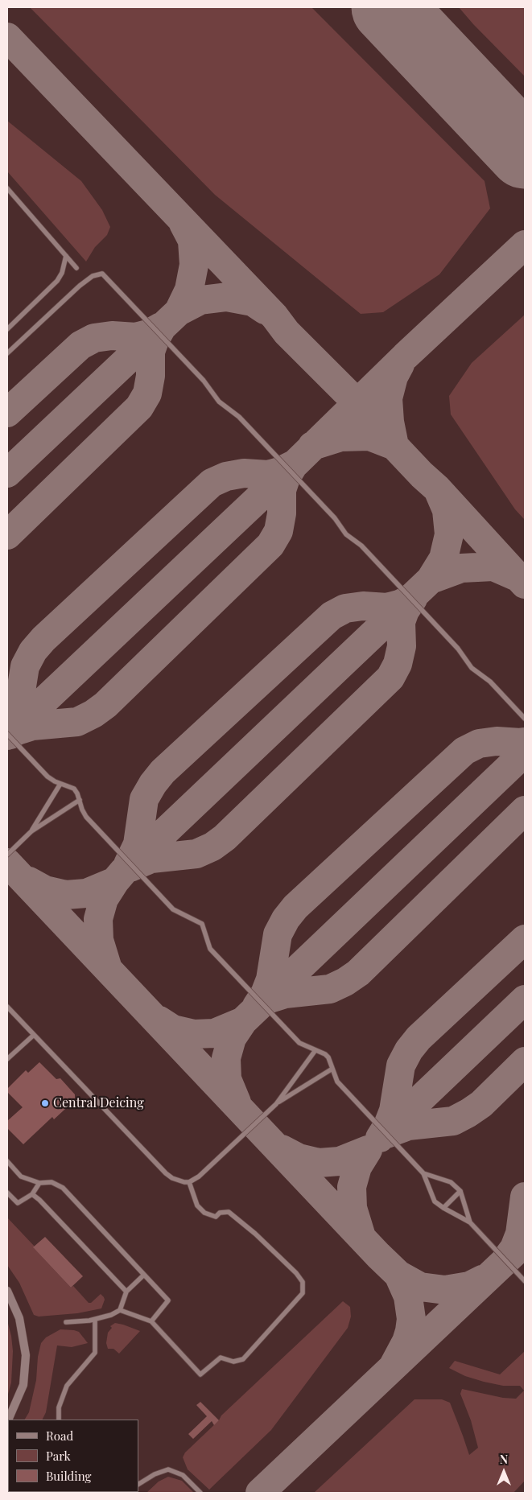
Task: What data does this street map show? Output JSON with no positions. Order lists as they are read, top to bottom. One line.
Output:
{"places":["Central Deicing"],"legend":["Road","Park","Building"],"north":"top"}
